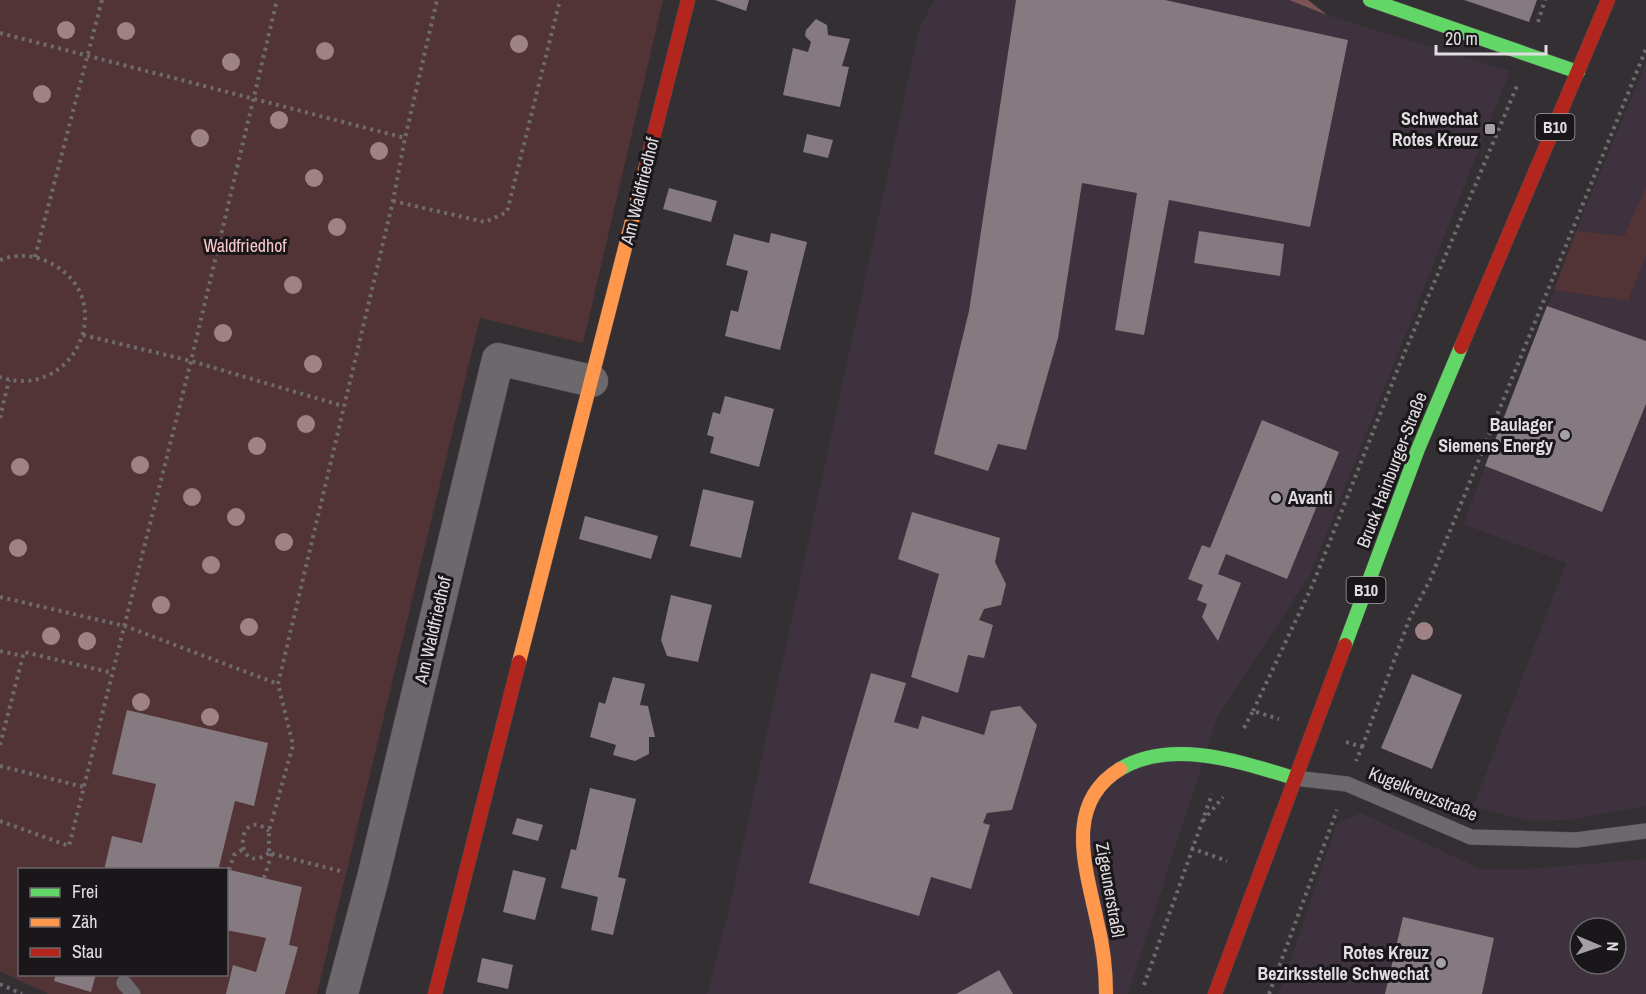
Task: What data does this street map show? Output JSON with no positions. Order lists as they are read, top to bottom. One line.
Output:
{"streets":{"street":["B10","Am Waldfriedhof","Bruck Hainburger-Straße","Zigeunerstraßl"],"lane":["Kugelkreuzstraße"]},"crossings":[["Bruck Hainburger-Straße","Kugelkreuzstraße"],["Bruck Hainburger-Straße","Zigeunerstraßl"],["Kugelkreuzstraße","Zigeunerstraßl"]],"parks":["Waldfriedhof"],"places":{"transit":["Schwechat Rotes Kreuz"],"other":["Baulager Siemens Energy","Avanti","Rotes Kreuz Bezirksstelle Schwechat"]},"legend":["Frei","Zäh","Stau"],"scale_bar":"20 m","north":"right"}
